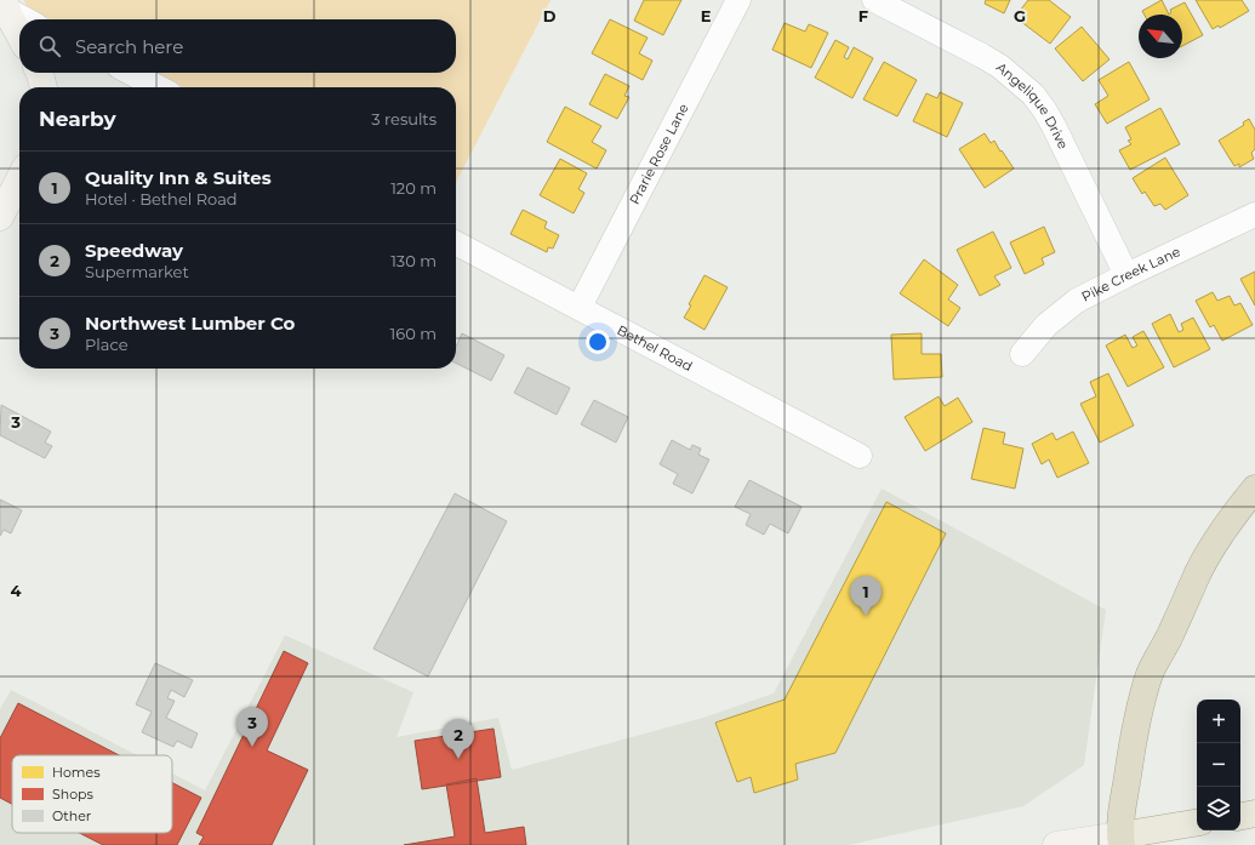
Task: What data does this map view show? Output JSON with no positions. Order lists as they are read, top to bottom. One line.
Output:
{"streets":{"street":["Angelique Drive","Prarie Rose Lane","Pike Creek Lane","Bethel Road"]},"crossings":[["Angelique Drive","Pike Creek Lane"],["Prarie Rose Lane","Bethel Road"]],"legend":["Homes","Shops","Other"],"north":"top left","page":{"search":"Search here","heading":["Nearby","3 results"],"list":[{"mark":"1","name":"Quality Inn & Suites","note":"Hotel · Bethel Road","value":"120 m"},{"mark":"2","name":"Speedway","note":"Supermarket","value":"130 m"},{"mark":"3","name":"Northwest Lumber Co","note":"Place","value":"160 m"}],"pins":["1","3","2"],"map_buttons":["+","−"]},"grid":{"columns":["D","E","F","G"],"rows":["3","4"]}}
